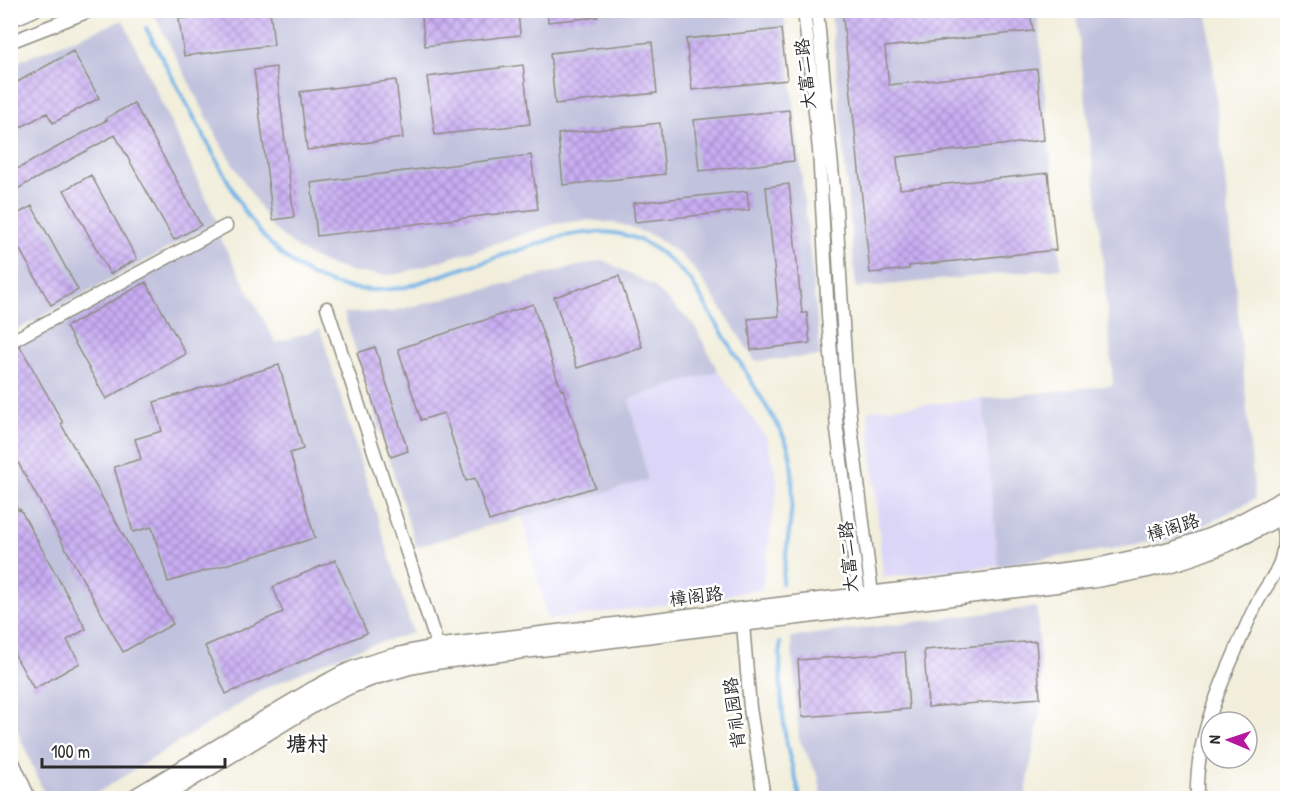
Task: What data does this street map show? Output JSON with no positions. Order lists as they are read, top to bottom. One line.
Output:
{"streets":{"main road":["樟阁路"],"street":["大富二路","背礼园路"]},"crossings":[["大富二路","樟阁路"],["樟阁路","背礼园路"]],"districts":["塘村"],"scale_bar":"100 m","north":"left"}
